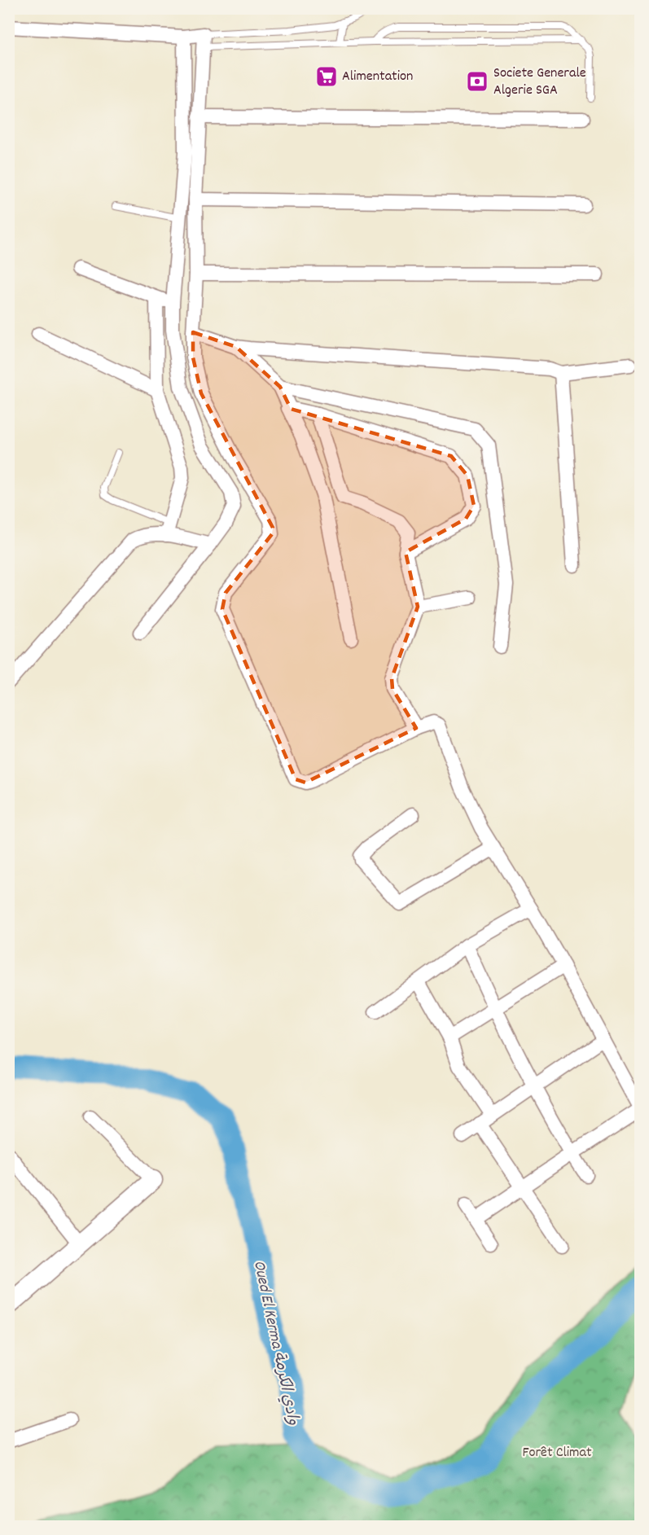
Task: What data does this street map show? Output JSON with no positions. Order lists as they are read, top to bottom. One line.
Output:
{"water":["Oued El Kerma وادي الكرمة"],"parks":["Forêt Climat"],"places":{"supermarket":["Alimentation"],"bank":["Societe Generale Algerie SGA"]}}
